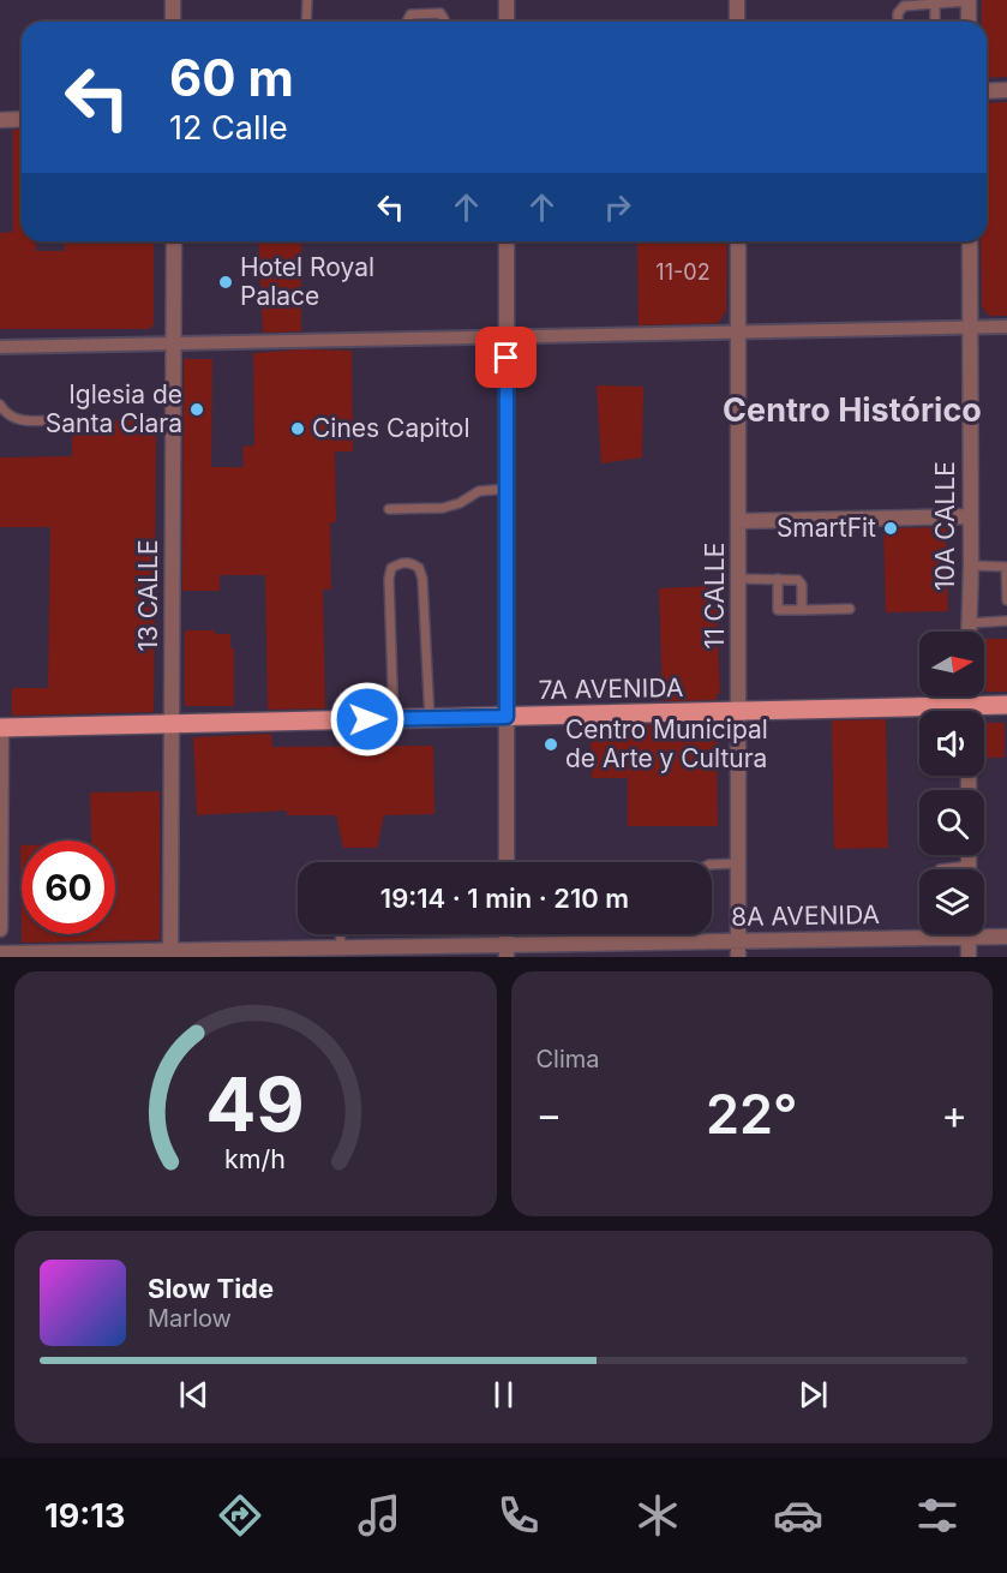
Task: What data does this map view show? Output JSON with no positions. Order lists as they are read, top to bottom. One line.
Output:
{"streets":{"main road":["7A AVENIDA"],"street":["10A CALLE","13 CALLE","11 CALLE","8A AVENIDA"]},"crossings":[["13 CALLE","7A AVENIDA"],["13 CALLE","8A AVENIDA"],["11 CALLE","7A AVENIDA"],["11 CALLE","8A AVENIDA"]],"districts":["Centro Histórico"],"places":["Hotel Royal Palace","Iglesia de Santa Clara","Cines Capitol","SmartFit","Centro Municipal de Arte y Cultura"],"house_numbers":["11-02"],"north":"right","page":{"turn":["60 m","12 Calle"],"limit":"60","trip":"19:14 · 1 min · 210 m","tile":"Clima","heat":["−","22°","+"],"song":["Slow Tide","Marlow"],"tabs":"19:13","gauge":["49","km/h"]}}
